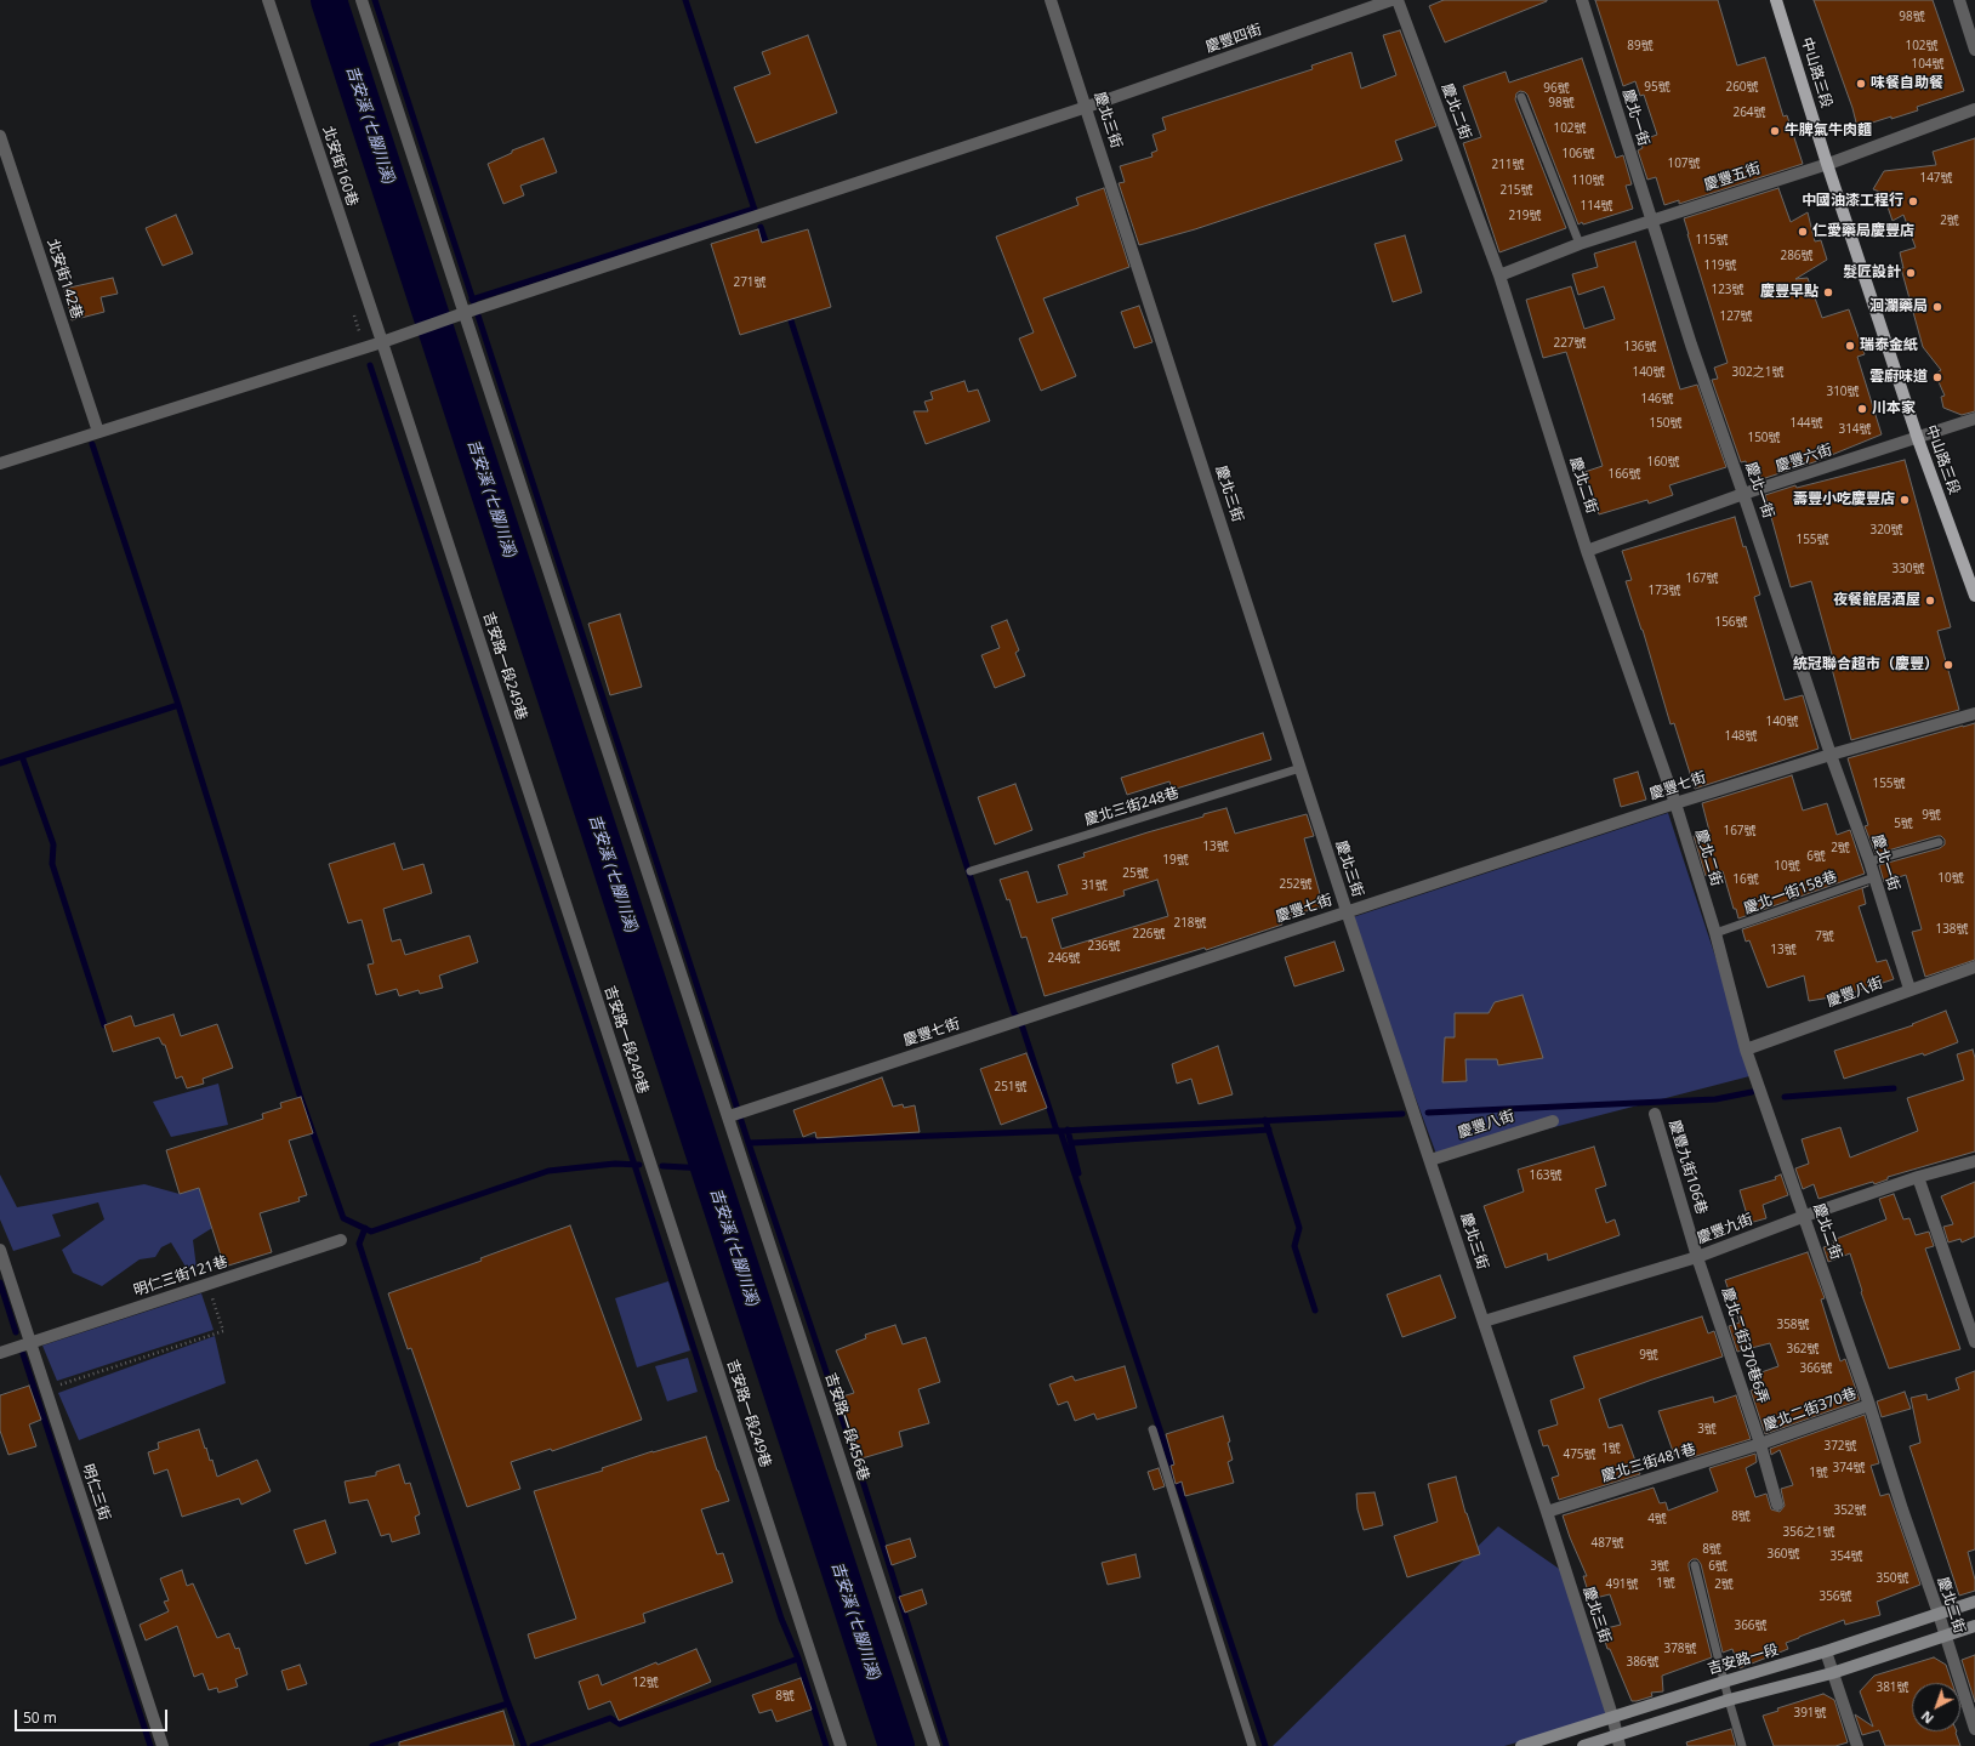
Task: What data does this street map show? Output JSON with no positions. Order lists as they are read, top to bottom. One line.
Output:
{"streets":{"main road":["中山路三段"],"street":["慶豐四街","慶北二街","慶北一街","慶北三街","北安街160巷","慶豐五街","北安街142巷","慶豐六街","吉安路一段249巷","慶豐七街","慶豐八街","慶豐九街106巷","慶豐九街","明仁三街121巷","慶北二街370巷6弄","慶北二街370巷","吉安路一段456巷","慶北三街481巷","明仁三街","吉安路一段"],"lane":["慶北三街248巷","慶北一街158巷"]},"crossings":[["慶豐四街","慶北三街"],["慶豐四街","北安街160巷"],["慶豐四街","北安街142巷"],["慶豐四街","吉安路一段249巷"],["慶豐四街","吉安路一段456巷"],["中山路三段","慶豐五街"],["中山路三段","慶豐六街"],["慶北二街","慶豐五街"],["慶北二街","慶豐六街"],["慶北二街","慶豐七街"],["慶北二街","慶北一街158巷"],["慶北二街","慶豐八街"],["慶北二街","慶豐九街"],["慶北二街","慶北二街370巷"],["慶北二街","吉安路一段"],["慶北一街","慶豐五街"],["慶北一街","慶豐六街"],["慶北一街","慶豐七街"],["慶北一街","慶北一街158巷"],["慶北一街","慶豐八街"],["慶北三街","慶豐七街"],["慶北三街","慶北三街248巷"],["慶北三街","慶豐八街"],["慶北三街","慶豐九街"],["慶北三街","慶北三街481巷"],["慶北三街","吉安路一段"],["北安街160巷","吉安路一段249巷"],["慶豐七街","吉安路一段456巷"],["慶豐九街106巷","慶豐九街"],["慶豐九街106巷","慶北二街370巷6弄"],["慶豐九街","慶北二街370巷6弄"],["明仁三街121巷","明仁三街"],["慶北二街370巷6弄","慶北二街370巷"],["慶北二街370巷6弄","慶北三街481巷"],["慶北二街370巷","慶北三街481巷"]],"water":["吉安溪 (七腳川溪)"],"places":["味餐自助餐","牛脾氣牛肉麵","中國油漆工程行","仁愛藥局慶豐店","髮匠設計","慶豐早點","洄瀾藥局","瑞泰金紙","雲廚味道","川本家","壽豐小吃慶豐店","夜餐館居酒屋","統冠聯合超市（慶豐）"],"house_numbers":["98號","89號","102號","104號","95號","260號","96號","98號","264號","102號","106號","107號","211號","147號","110號","215號","114號","219號","2號","115號","286號","119號","271號","123號","127號","227號","136號","140號","302之1號","310號","146號","150號","144號","314號","150號","160號","166號","320號","155號","330號","167號","173號","156號","140號","148號","155號","9號","5號","167號","13號","2號","6號","19號","10號","25號","10號","16號","252號","31號","218號","138號","226號","7號","236號","13號","246號","251號","163號","358號","362號","9號","366號","3號","372號","1號","475號","374號","1號","352號","8號","4號","356之1號","487號","8號","360號","354號","3號","6號","350號","1號","491號","2號","356號","366號","378號","386號","12號","381號","8號","391號"],"scale_bar":"50 m","north":"bottom left"}
